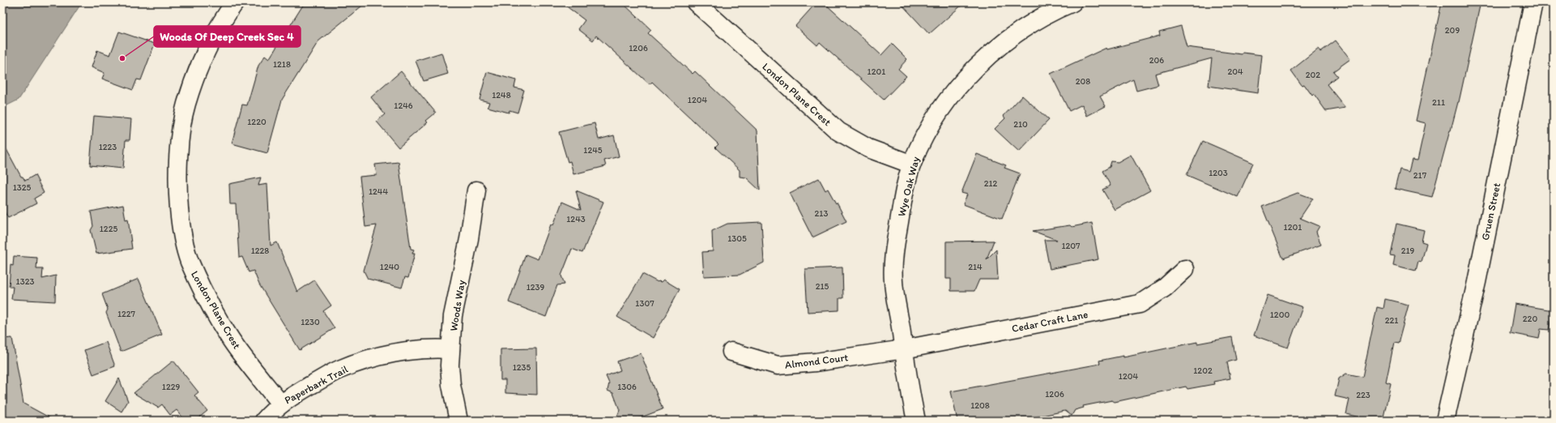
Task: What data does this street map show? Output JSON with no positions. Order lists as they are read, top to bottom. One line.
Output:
{"streets":{"street":["London Plane Crest","Wye Oak Way","Gruen Street","Woods Way","Cedar Craft Lane","Almond Court","Paperbark Trail"]},"crossings":[["London Plane Crest","Wye Oak Way"],["London Plane Crest","Paperbark Trail"],["Wye Oak Way","Cedar Craft Lane"],["Wye Oak Way","Almond Court"],["Woods Way","Paperbark Trail"],["Cedar Craft Lane","Almond Court"]],"places":["Woods Of Deep Creek Sec 4"],"house_numbers":["209","1206","206","1218","1201","204","202","208","1248","1204","211","1246","1220","210","1223","1245","1203","217","212","1325","1244","213","1243","1201","1225","1305","1207","1228","219","1240","214","1323","215","1239","1307","1227","1200","220","221","1230","1235","1202","1204","1229","1306","1206","223","1208"]}
